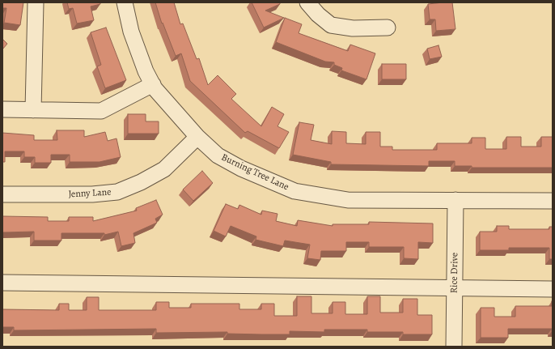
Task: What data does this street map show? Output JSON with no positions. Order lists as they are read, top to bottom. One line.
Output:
{"streets":{"street":["Burning Tree Lane","Jenny Lane","Rice Drive"]},"crossings":[["Burning Tree Lane","Jenny Lane"],["Burning Tree Lane","Rice Drive"]]}
